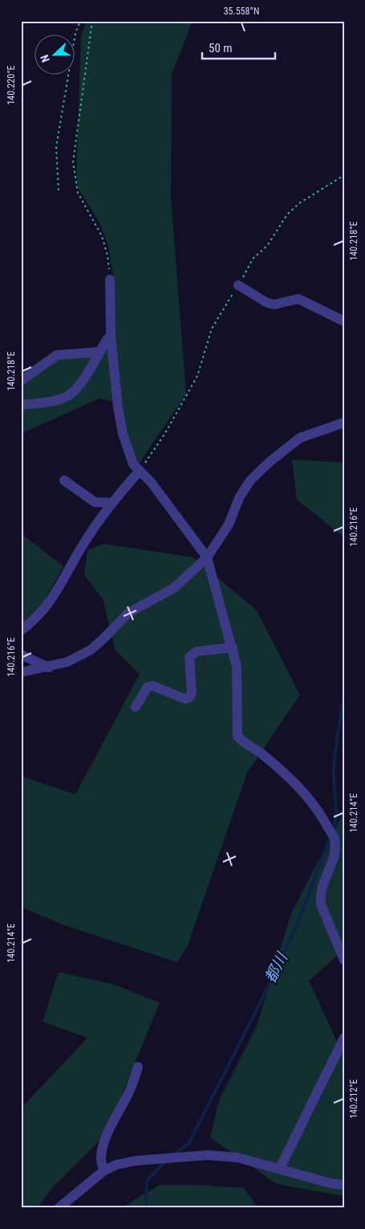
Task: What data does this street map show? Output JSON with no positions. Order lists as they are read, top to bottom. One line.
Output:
{"water":["都川"],"scale_bar":"50 m","north":"left","coordinates":["35.558°N","140.220°E","140.218°E","140.216°E","140.214°E","140.212°E"]}
